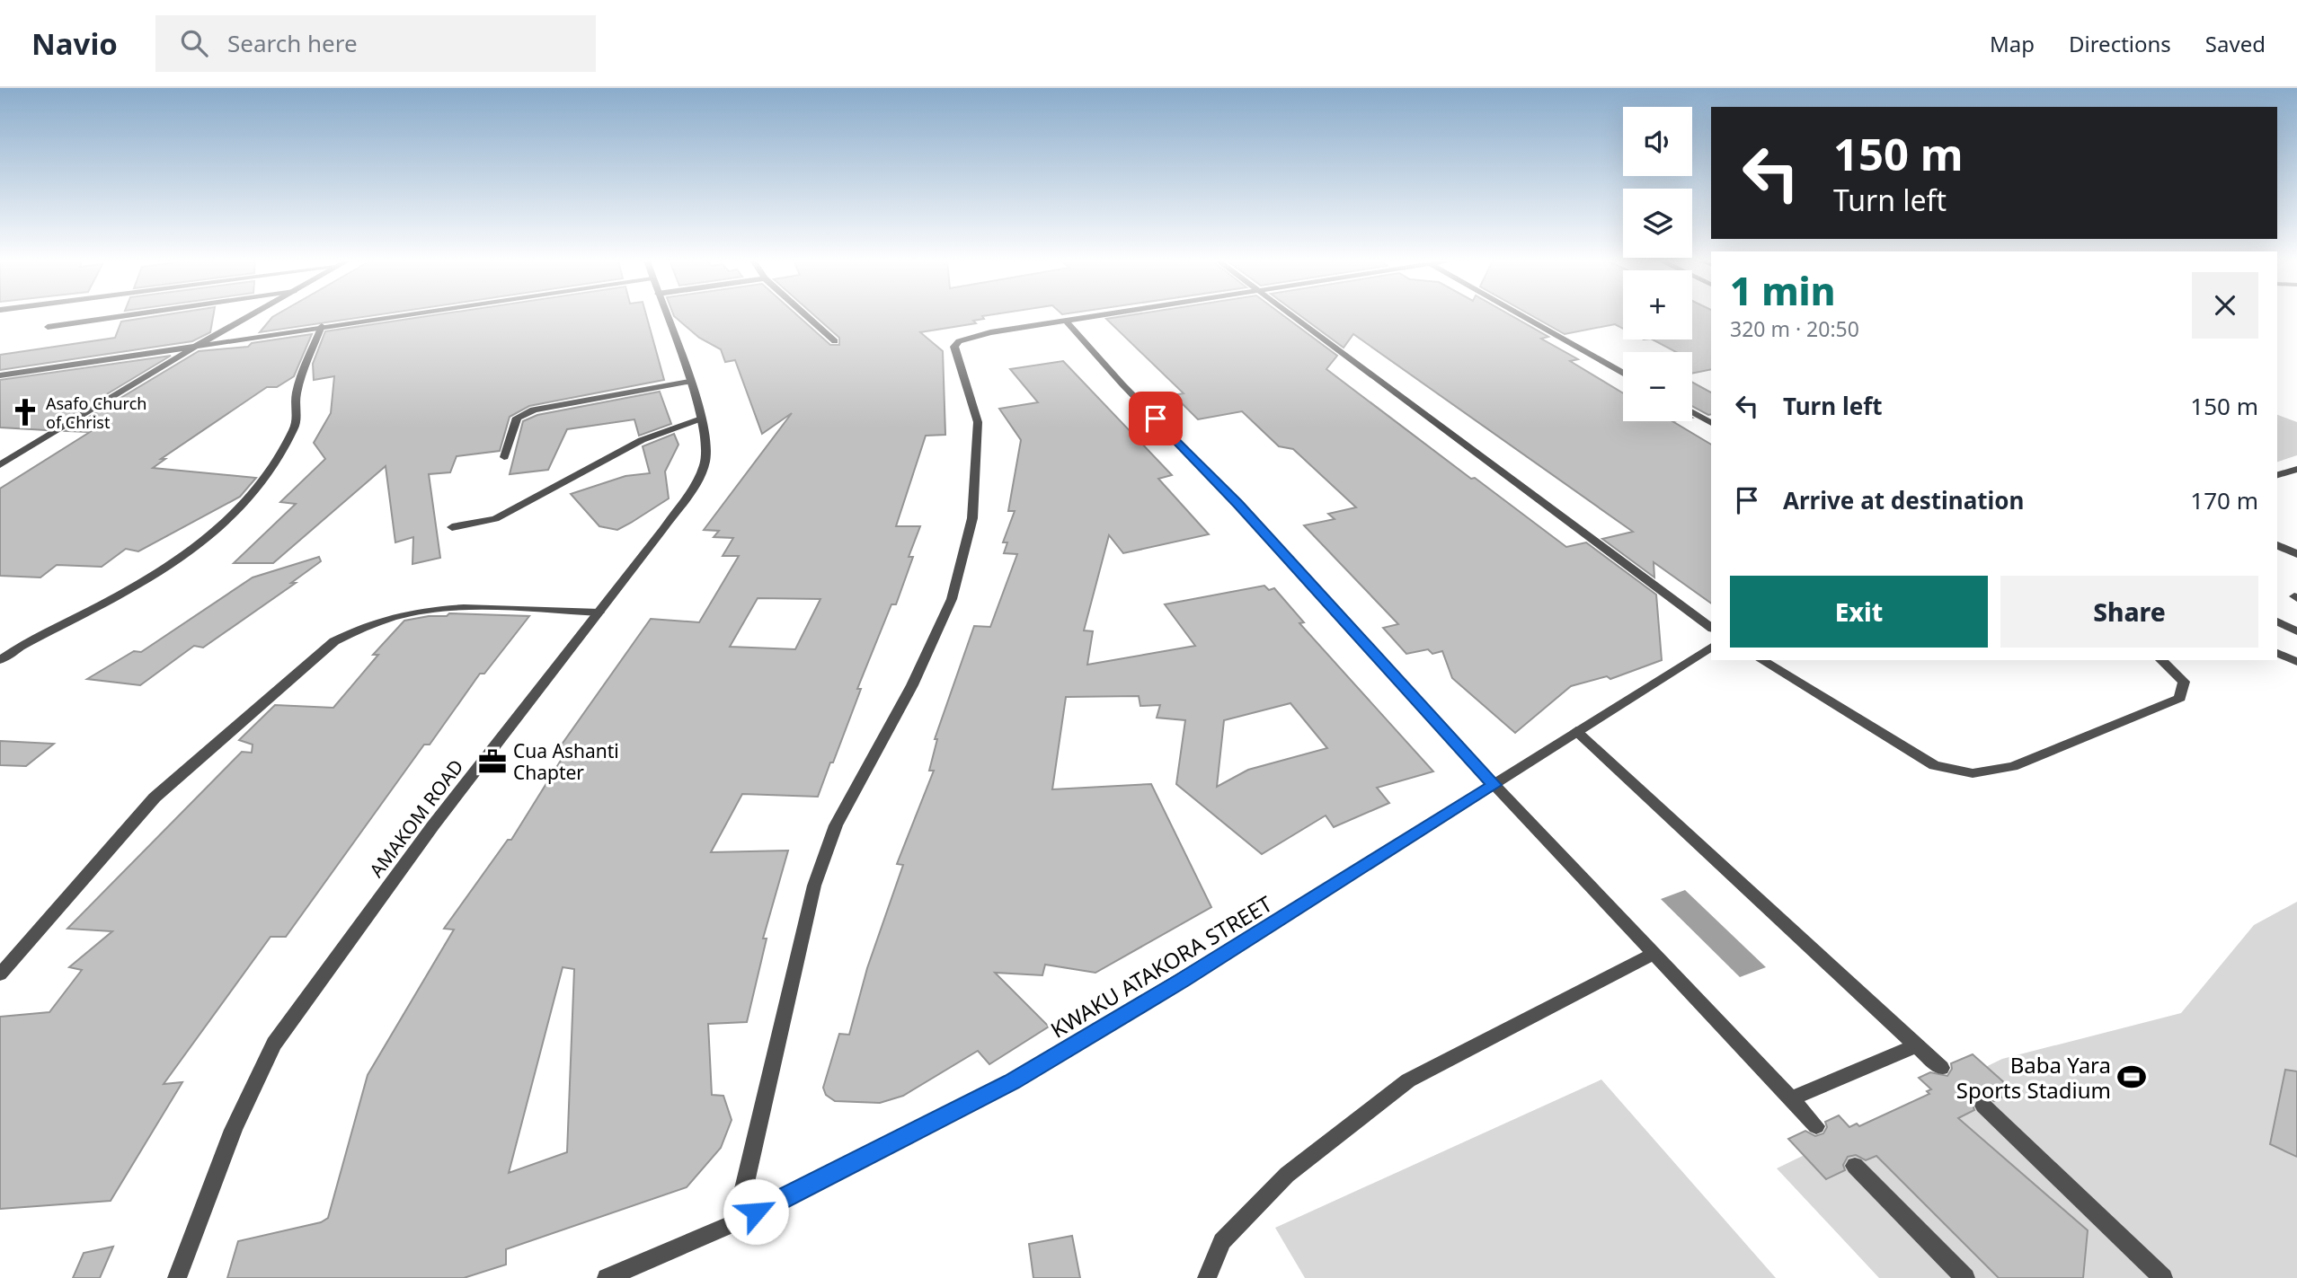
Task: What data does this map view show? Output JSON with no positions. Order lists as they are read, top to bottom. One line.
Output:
{"streets":{"street":["AMAKOM ROAD","KWAKU ATAKORA STREET"]},"places":{"church":["Asafo Church of Christ"],"office":["Cua Ashanti Chapter"],"sports":["Baba Yara Sports Stadium"]},"page":{"header":"Navio","search":"Search here","nav":["Map","Directions","Saved"],"map_buttons":["+","−"],"turn":["150 m","Turn left"],"heading":["1 min","320 m · 20:50"],"list":[{"name":"Turn left","value":"150 m"},{"name":"Arrive at destination","value":"170 m"}],"buttons":["Exit","Share"]}}
